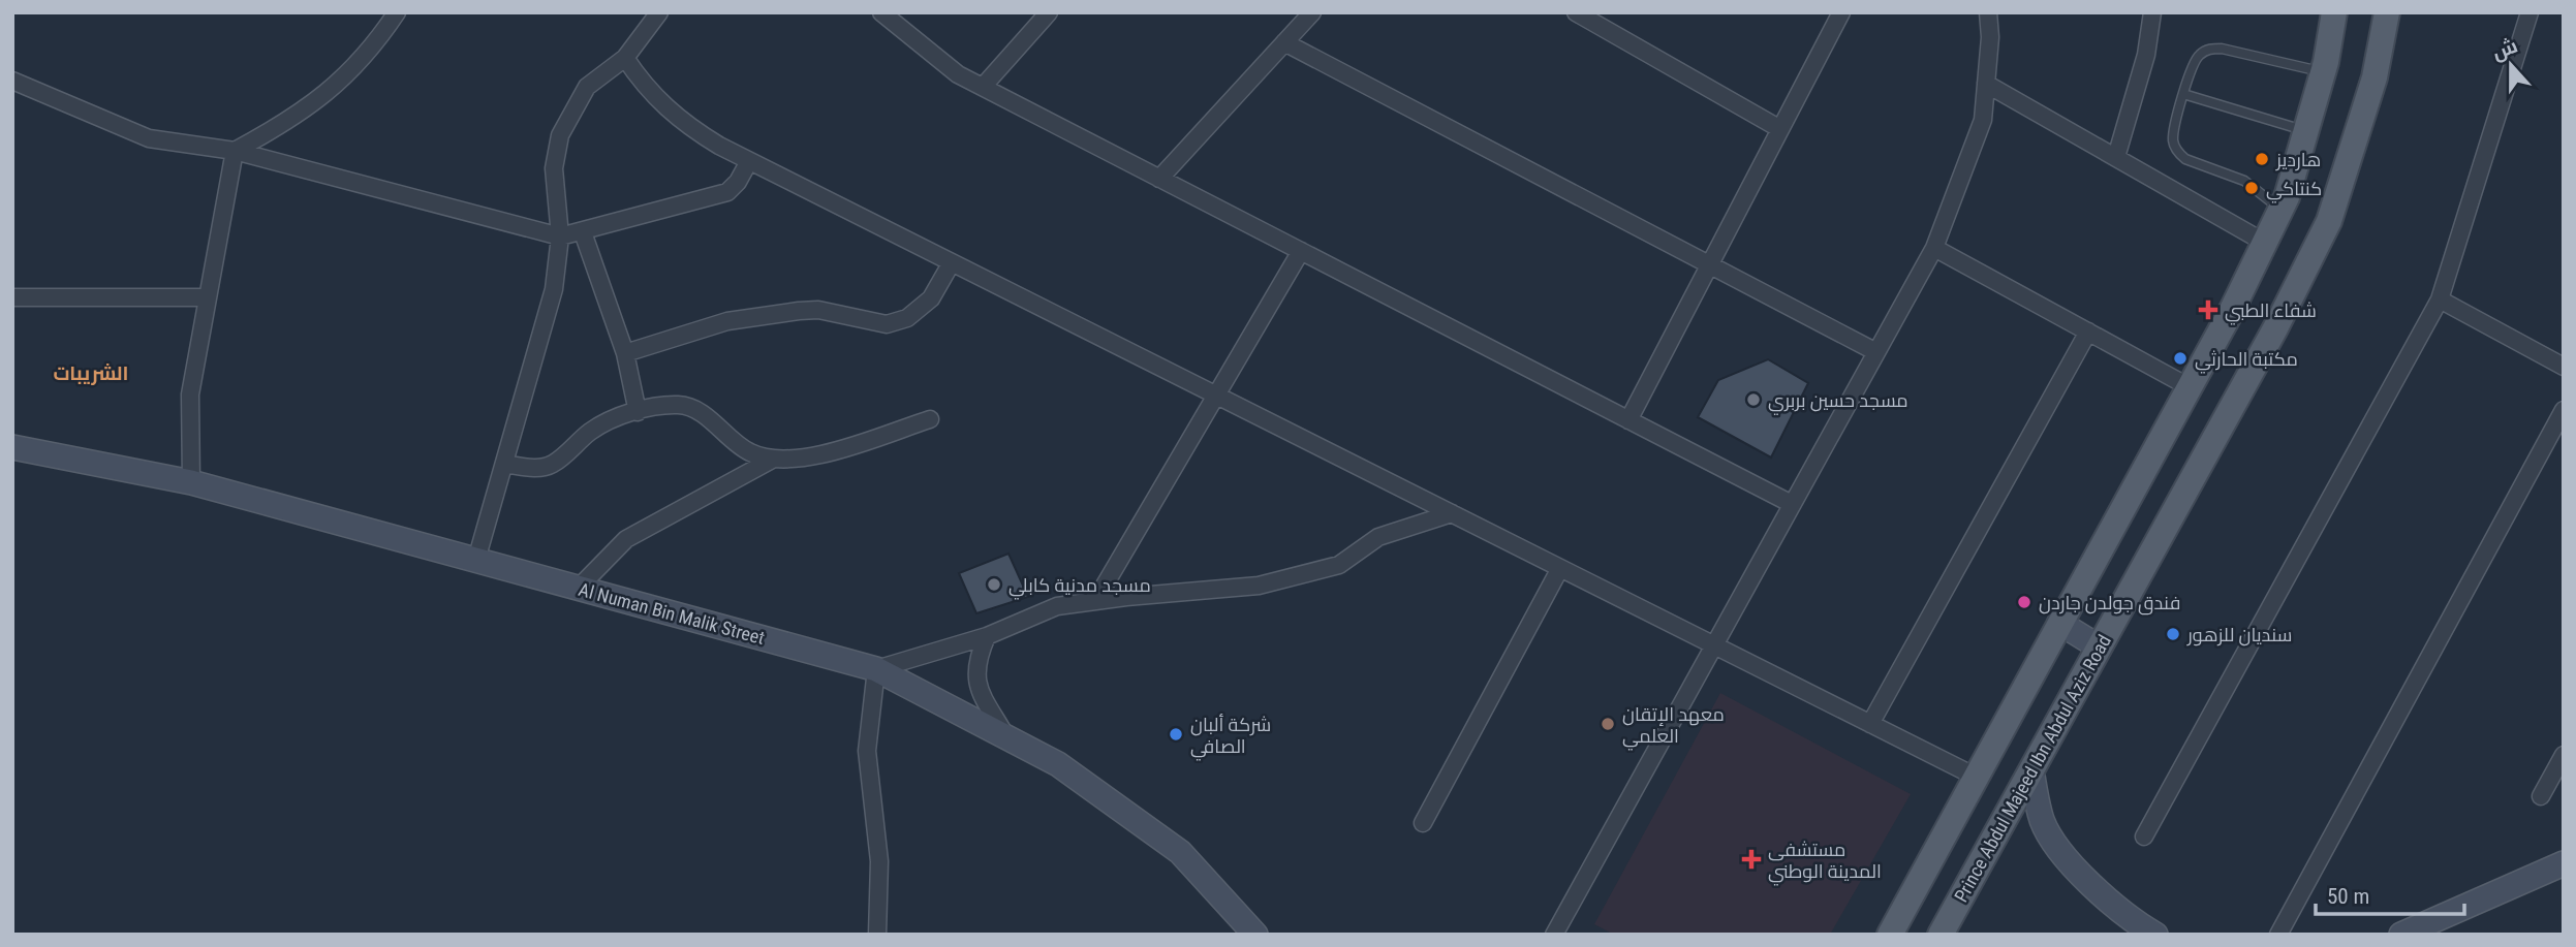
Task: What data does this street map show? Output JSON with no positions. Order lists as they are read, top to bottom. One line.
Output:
{"streets":{"main road":["Al Numan Bin Malik Street","Prince Abdul Majeed Ibn Abdul Aziz Road"]},"districts":["الشريبات"],"places":{"other":["هارديز","كنتاكي","مكتبة الحارثي","مسجد حسين بربري","مسجد مدنية كابلي","فندق جولدن جاردن","سنديان للزهور","معهد الإتقان العلمي","شركة ألبان الصافي"],"health":["شفاء الطبي","مستشفى المدينة الوطني"]},"scale_bar":"50 m","north":"top"}
